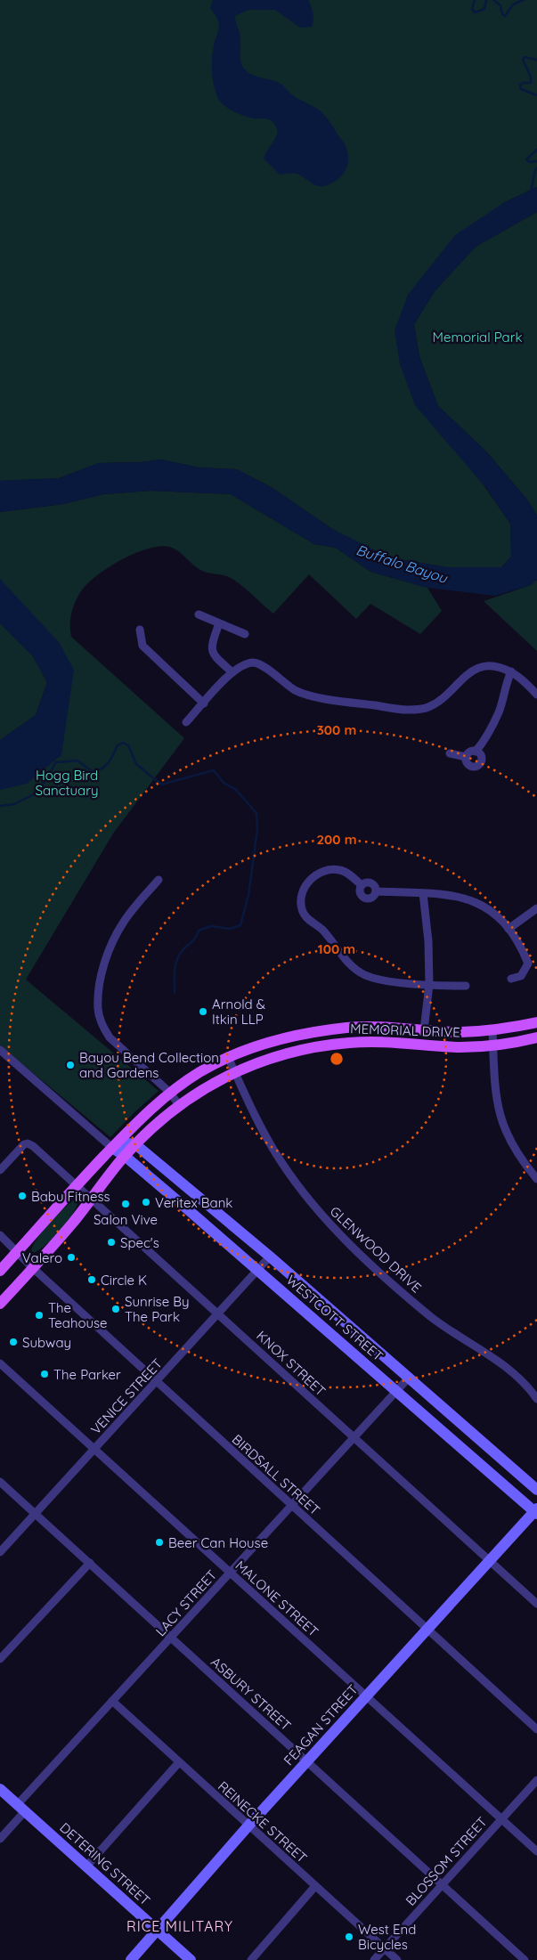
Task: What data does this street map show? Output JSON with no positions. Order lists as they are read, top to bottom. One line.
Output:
{"streets":{"main road":["MEMORIAL DRIVE","WESTCOTT STREET","FEAGAN STREET","DETERING STREET"],"street":["GLENWOOD DRIVE","KNOX STREET","VENICE STREET","BIRDSALL STREET","MALONE STREET","LACY STREET","ASBURY STREET","REINECKE STREET","BLOSSOM STREET"]},"crossings":[["MEMORIAL DRIVE","GLENWOOD DRIVE"],["MEMORIAL DRIVE","WESTCOTT STREET"],["MEMORIAL DRIVE","KNOX STREET"],["MEMORIAL DRIVE","BIRDSALL STREET"],["WESTCOTT STREET","VENICE STREET"],["WESTCOTT STREET","LACY STREET"],["WESTCOTT STREET","FEAGAN STREET"],["KNOX STREET","VENICE STREET"],["KNOX STREET","LACY STREET"],["KNOX STREET","FEAGAN STREET"],["VENICE STREET","BIRDSALL STREET"],["VENICE STREET","MALONE STREET"],["VENICE STREET","ASBURY STREET"],["BIRDSALL STREET","LACY STREET"],["BIRDSALL STREET","FEAGAN STREET"],["MALONE STREET","LACY STREET"],["MALONE STREET","FEAGAN STREET"],["MALONE STREET","BLOSSOM STREET"],["LACY STREET","ASBURY STREET"],["LACY STREET","REINECKE STREET"],["LACY STREET","DETERING STREET"],["ASBURY STREET","FEAGAN STREET"],["ASBURY STREET","BLOSSOM STREET"],["FEAGAN STREET","REINECKE STREET"],["FEAGAN STREET","DETERING STREET"],["REINECKE STREET","BLOSSOM STREET"]],"districts":["RICE MILITARY"],"water":["Buffalo Bayou"],"parks":["Memorial Park","Hogg Bird Sanctuary"],"places":["Arnold & Itkin LLP","Bayou Bend Collection and Gardens","Babu Fitness","Veritex Bank","Salon Vive","Spec's","Valero","Circle K","Sunrise By The Park","The Teahouse","Subway","The Parker","Beer Can House","West End Bicycles"],"rings":["300 m","200 m","100 m"]}
